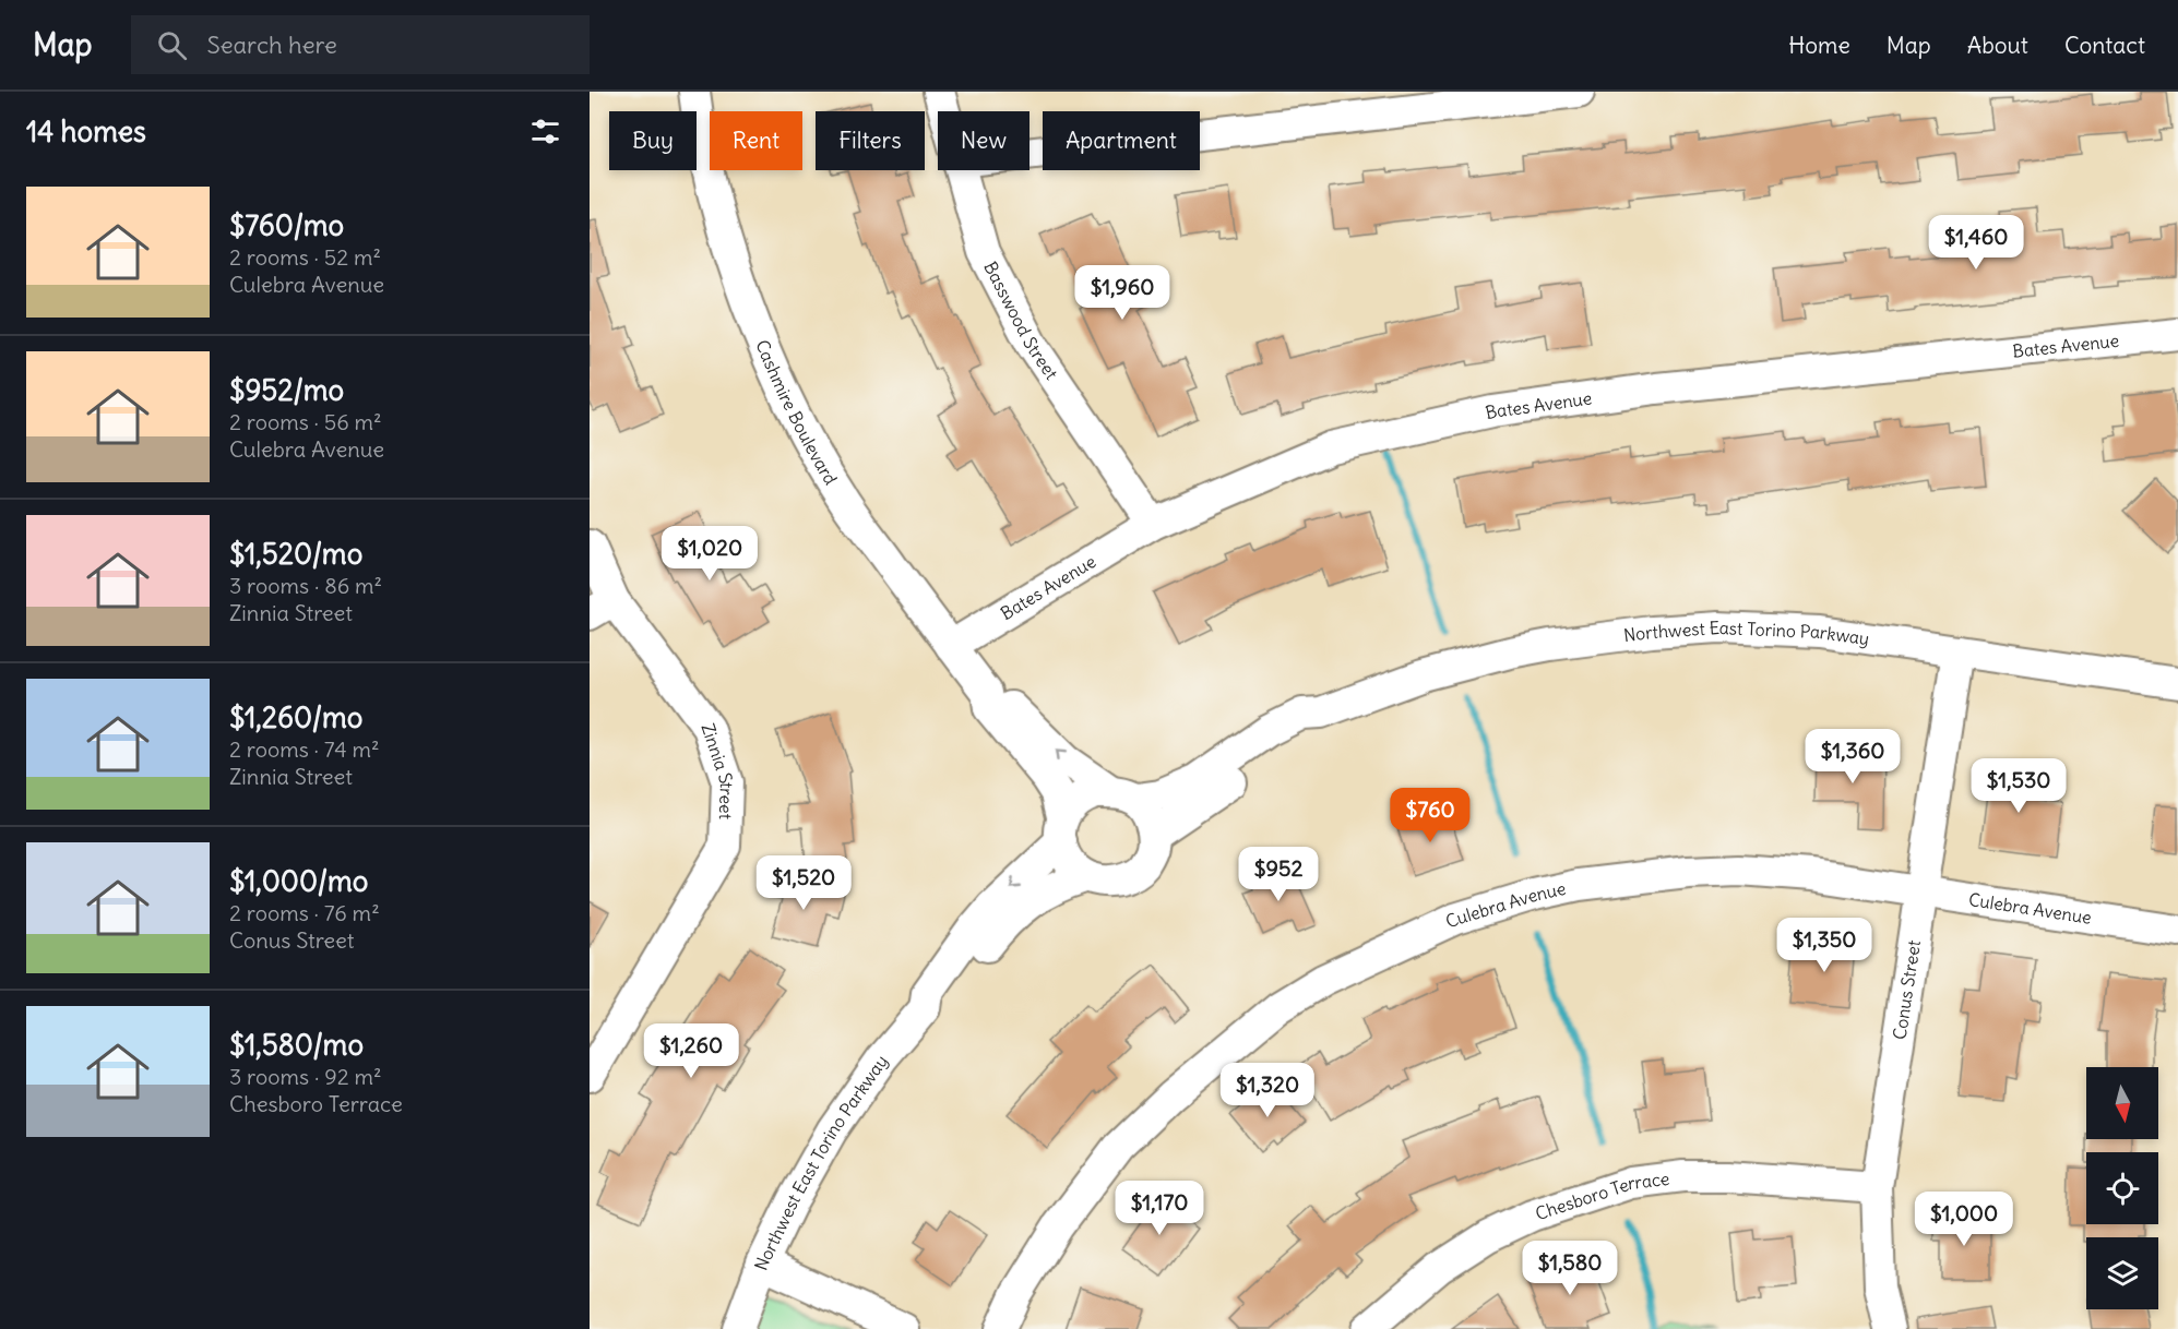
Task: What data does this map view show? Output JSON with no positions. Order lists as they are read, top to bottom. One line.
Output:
{"streets":{"street":["Basswood Street","Bates Avenue","Cashmire Boulevard","Northwest East Torino Parkway","Zinnia Street","Culebra Avenue","Conus Street","Chesboro Terrace"]},"crossings":[["Basswood Street","Bates Avenue"],["Bates Avenue","Cashmire Boulevard"],["Cashmire Boulevard","Northwest East Torino Parkway"],["Northwest East Torino Parkway","Conus Street"],["Culebra Avenue","Conus Street"],["Conus Street","Chesboro Terrace"]],"north":"bottom","page":{"header":"Map","search":"Search here","nav":["Home","Map","About","Contact"],"heading":"14 homes","chip":["Buy","Rent","Filters","New","Apartment"],"list":[{"name":"$760/mo","note":"2 rooms · 52 m² · Culebra Avenue"},{"name":"$952/mo","note":"2 rooms · 56 m² · Culebra Avenue"},{"name":"$1,520/mo","note":"3 rooms · 86 m² · Zinnia Street"},{"name":"$1,260/mo","note":"2 rooms · 74 m² · Zinnia Street"},{"name":"$1,000/mo","note":"2 rooms · 76 m² · Conus Street"},{"name":"$1,580/mo","note":"3 rooms · 92 m² · Chesboro Terrace"}],"price":["$1,460","$1,960","$1,020","$1,360","$1,530","$760","$952","$1,520","$1,350","$1,260","$1,320","$1,170","$1,000","$1,580"]}}
